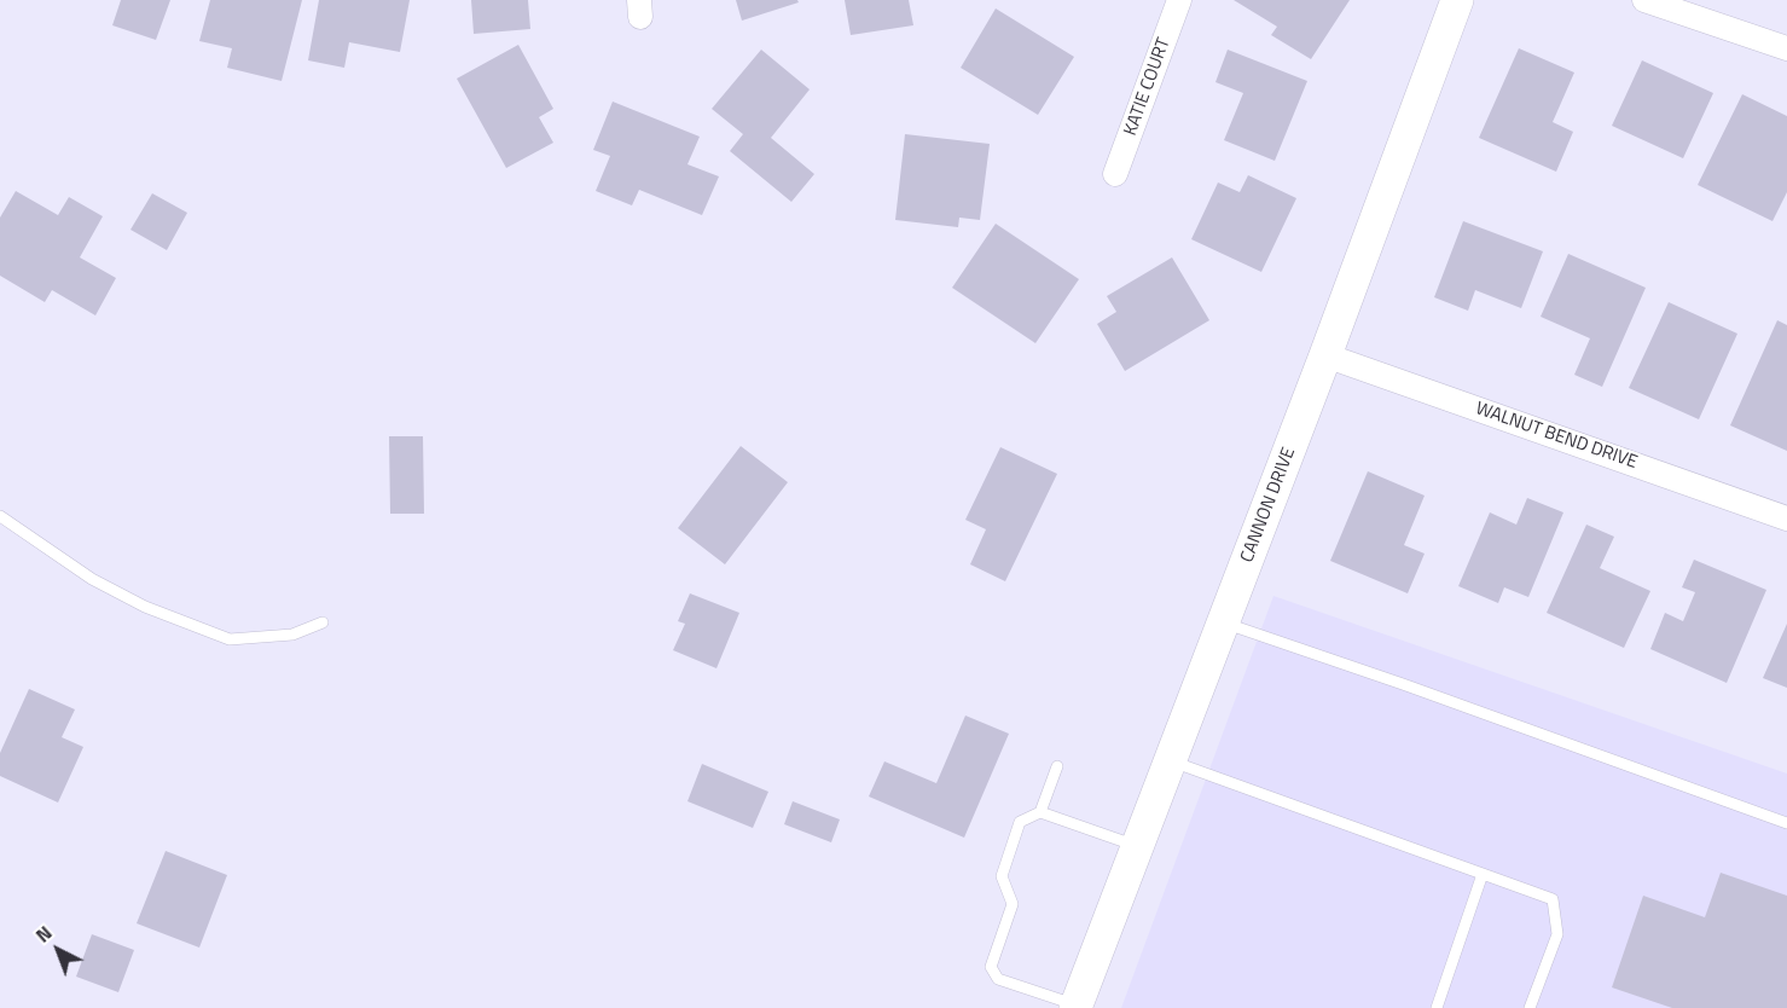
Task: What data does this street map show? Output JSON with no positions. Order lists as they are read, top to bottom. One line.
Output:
{"streets":{"street":["KATIE COURT","WALNUT BEND DRIVE","CANNON DRIVE"]},"crossings":[["WALNUT BEND DRIVE","CANNON DRIVE"]],"north":"top left"}
